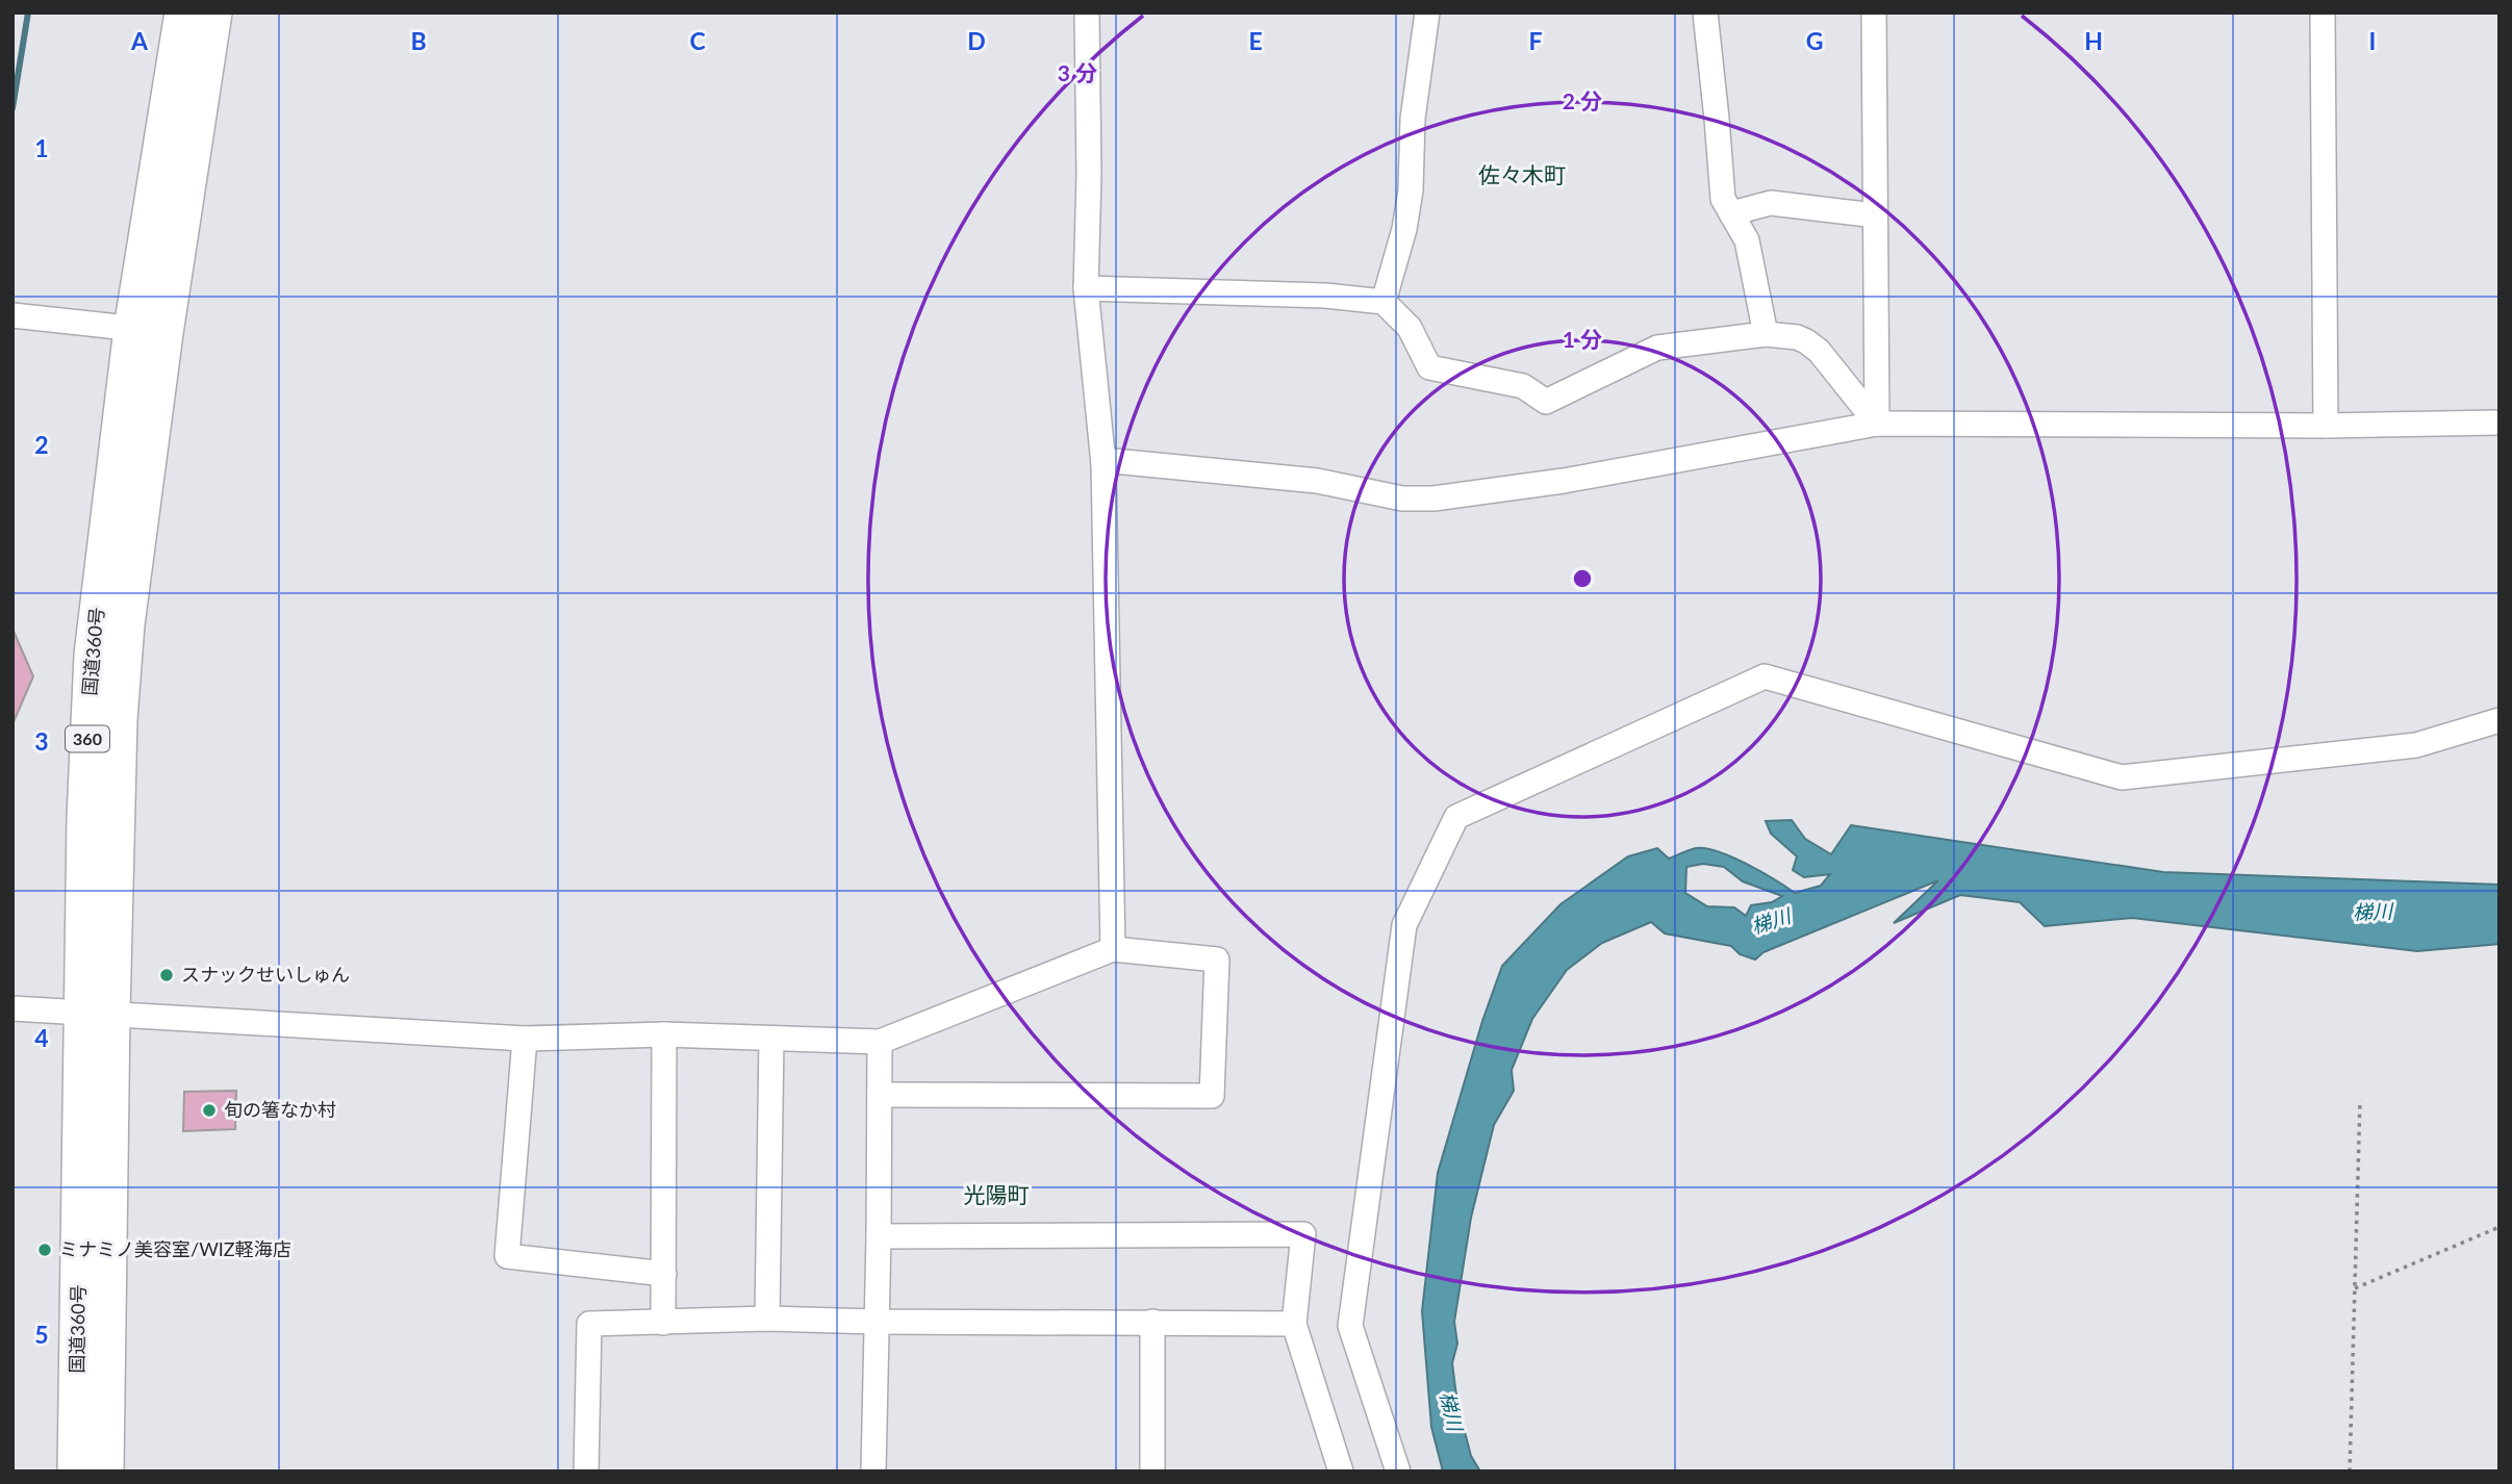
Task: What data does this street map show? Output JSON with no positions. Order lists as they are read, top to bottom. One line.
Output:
{"streets":{"highway":["国道360号","360"]},"districts":["佐々木町","光陽町"],"water":["梯川"],"places":["スナックせいしゅん","旬の箸なか村","ミナミノ美容室/WIZ軽海店"],"grid":{"columns":["A","B","C","D","E","F","G","H","I"],"rows":["1","2","3","4","5"]},"rings":["3 分","2 分","1 分"]}
